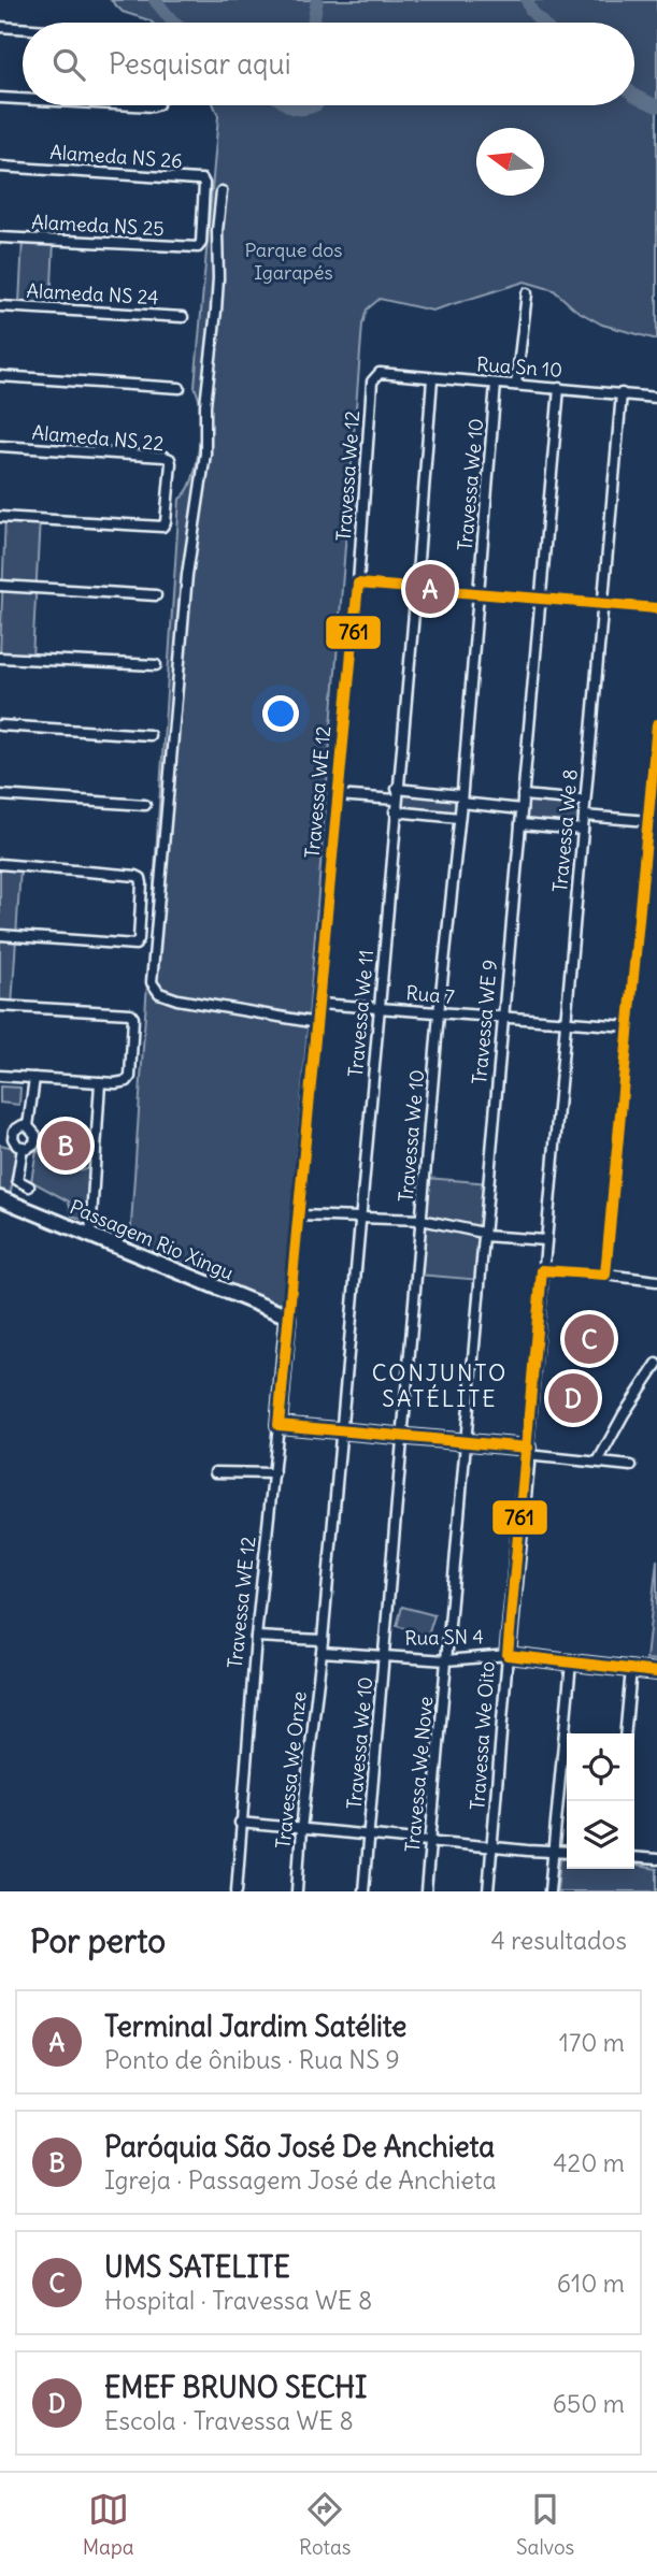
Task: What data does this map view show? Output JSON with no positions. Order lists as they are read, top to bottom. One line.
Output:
{"streets":{"main road":["Travessa WE 12","Passagem Rio Xingu","Rua SN 4","Travessa We Oito"],"street":["Alameda NS 26","Alameda NS 25","Alameda NS 24","Rua Sn 10","Alameda NS 22","Travessa We 12","Travessa We 10","Travessa We 8","Rua 7","Travessa We 11","Travessa WE 9","Travessa We Onze","Travessa We Nove"]},"crossings":[["Alameda NS 26","Alameda NS 25"],["Rua Sn 10","Travessa We 12"],["Rua Sn 10","Travessa We 10"],["Rua Sn 10","Travessa We 8"],["Rua Sn 10","Travessa We 11"],["Rua Sn 10","Travessa WE 9"],["Travessa We 12","Travessa WE 12"],["Travessa We 10","Rua 7"],["Travessa We 10","Rua SN 4"],["Travessa WE 12","Rua 7"],["Travessa WE 12","Passagem Rio Xingu"],["Travessa We 8","Rua 7"],["Rua 7","Travessa We 11"],["Rua 7","Travessa WE 9"],["Travessa We 11","Rua SN 4"],["Travessa We 11","Travessa We Onze"],["Travessa WE 9","Rua SN 4"],["Travessa WE 9","Travessa We Nove"],["Rua SN 4","Travessa We Oito"],["Rua SN 4","Travessa We Onze"],["Rua SN 4","Travessa We Nove"]],"districts":["CONJUNTO SATÉLITE"],"parks":["Parque dos Igarapés"],"lines":["transit line 761"],"north":"left","page":{"search":"Pesquisar aqui","pins":["A","B","C","D"],"heading":["Por perto","4 resultados"],"list":[{"mark":"A","name":"Terminal Jardim Satélite","note":"Ponto de ônibus · Rua NS 9","value":"170 m"},{"mark":"B","name":"Paróquia São José De Anchieta","note":"Igreja · Passagem José de Anchieta","value":"420 m"},{"mark":"C","name":"UMS SATELITE","note":"Hospital · Travessa WE 8","value":"610 m"},{"mark":"D","name":"EMEF BRUNO SECHI","note":"Escola · Travessa WE 8","value":"650 m"}],"nav":["Mapa","Rotas","Salvos"]}}
